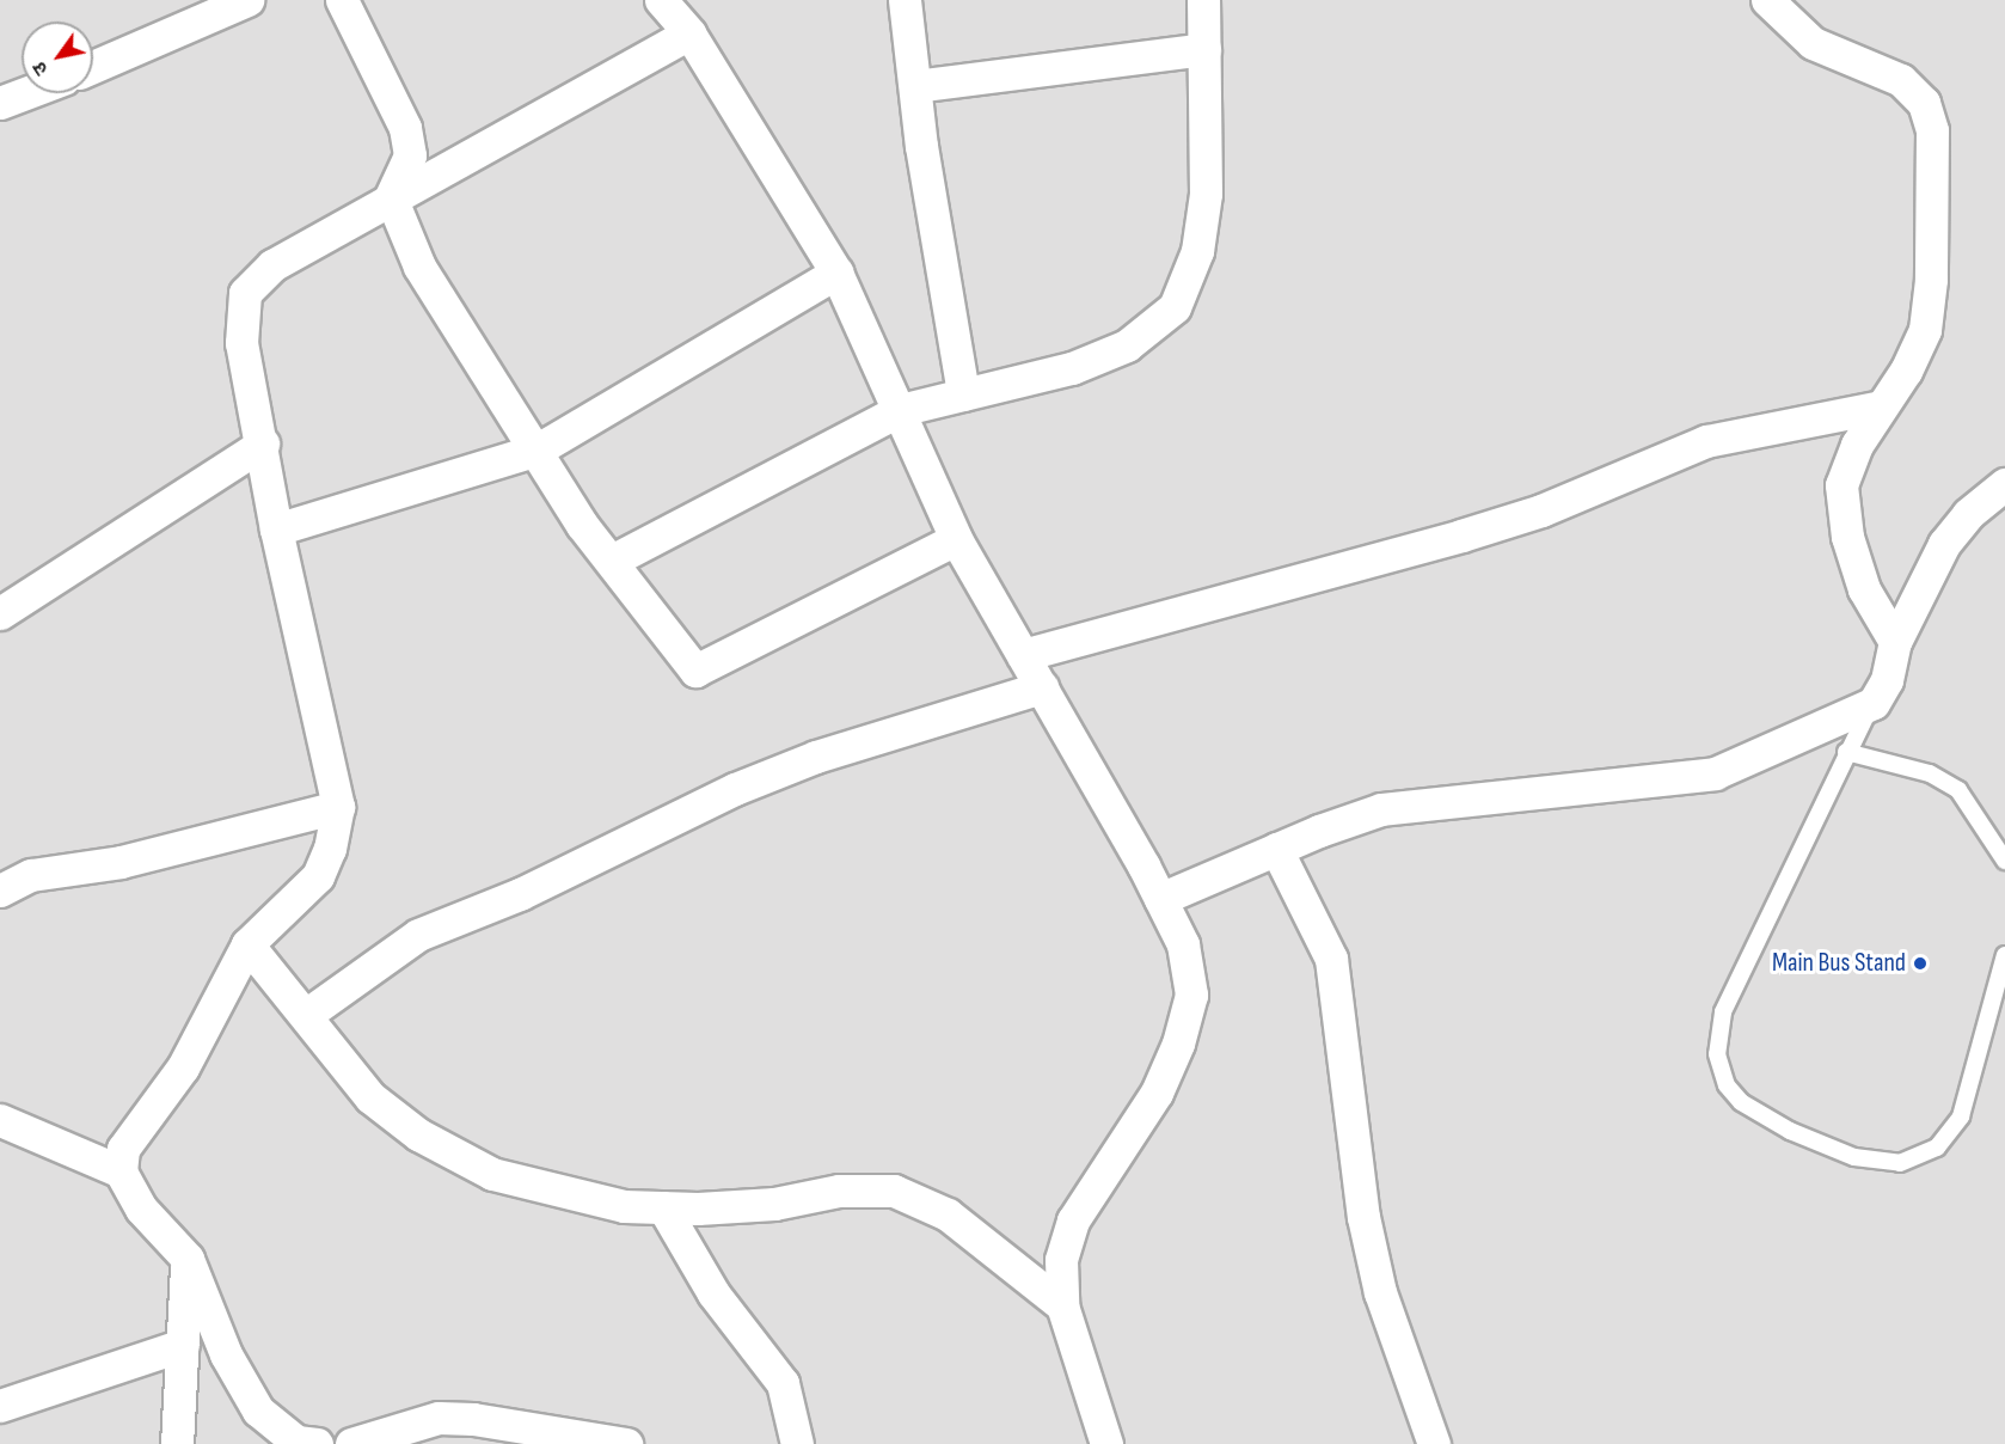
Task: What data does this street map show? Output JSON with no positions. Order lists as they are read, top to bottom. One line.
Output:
{"places":["Main Bus Stand"],"north":"bottom left"}
